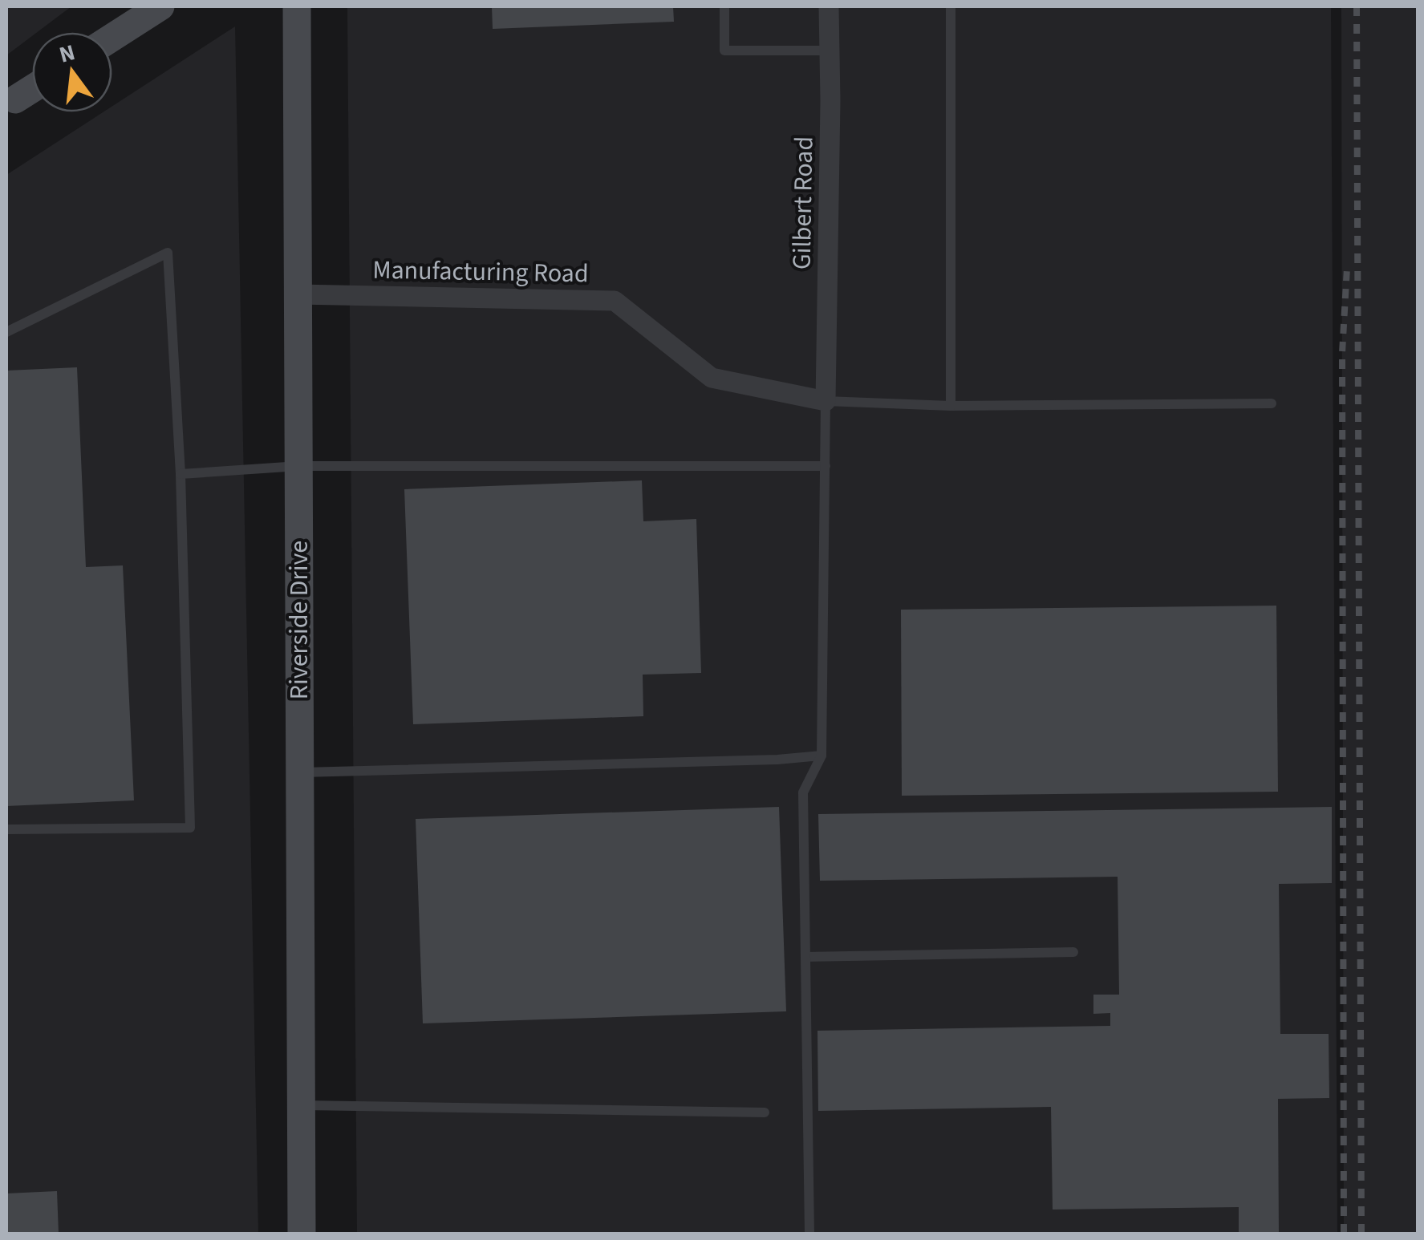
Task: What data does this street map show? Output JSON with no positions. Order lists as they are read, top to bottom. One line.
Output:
{"streets":{"street":["Gilbert Road","Manufacturing Road","Riverside Drive"]},"crossings":[["Gilbert Road","Manufacturing Road"],["Manufacturing Road","Riverside Drive"]],"north":"top"}
